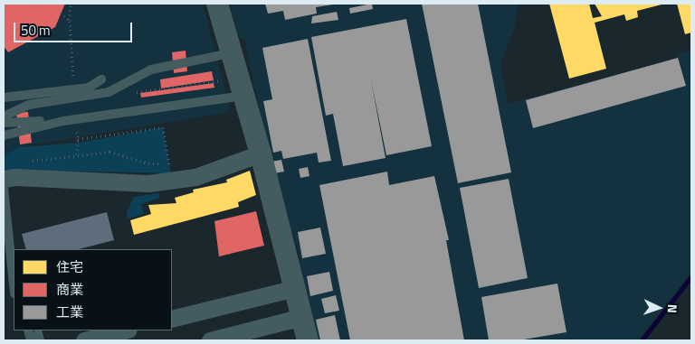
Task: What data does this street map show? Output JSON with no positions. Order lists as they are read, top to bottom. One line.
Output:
{"legend":["住宅","商業","工業"],"scale_bar":"50 m","north":"right"}
